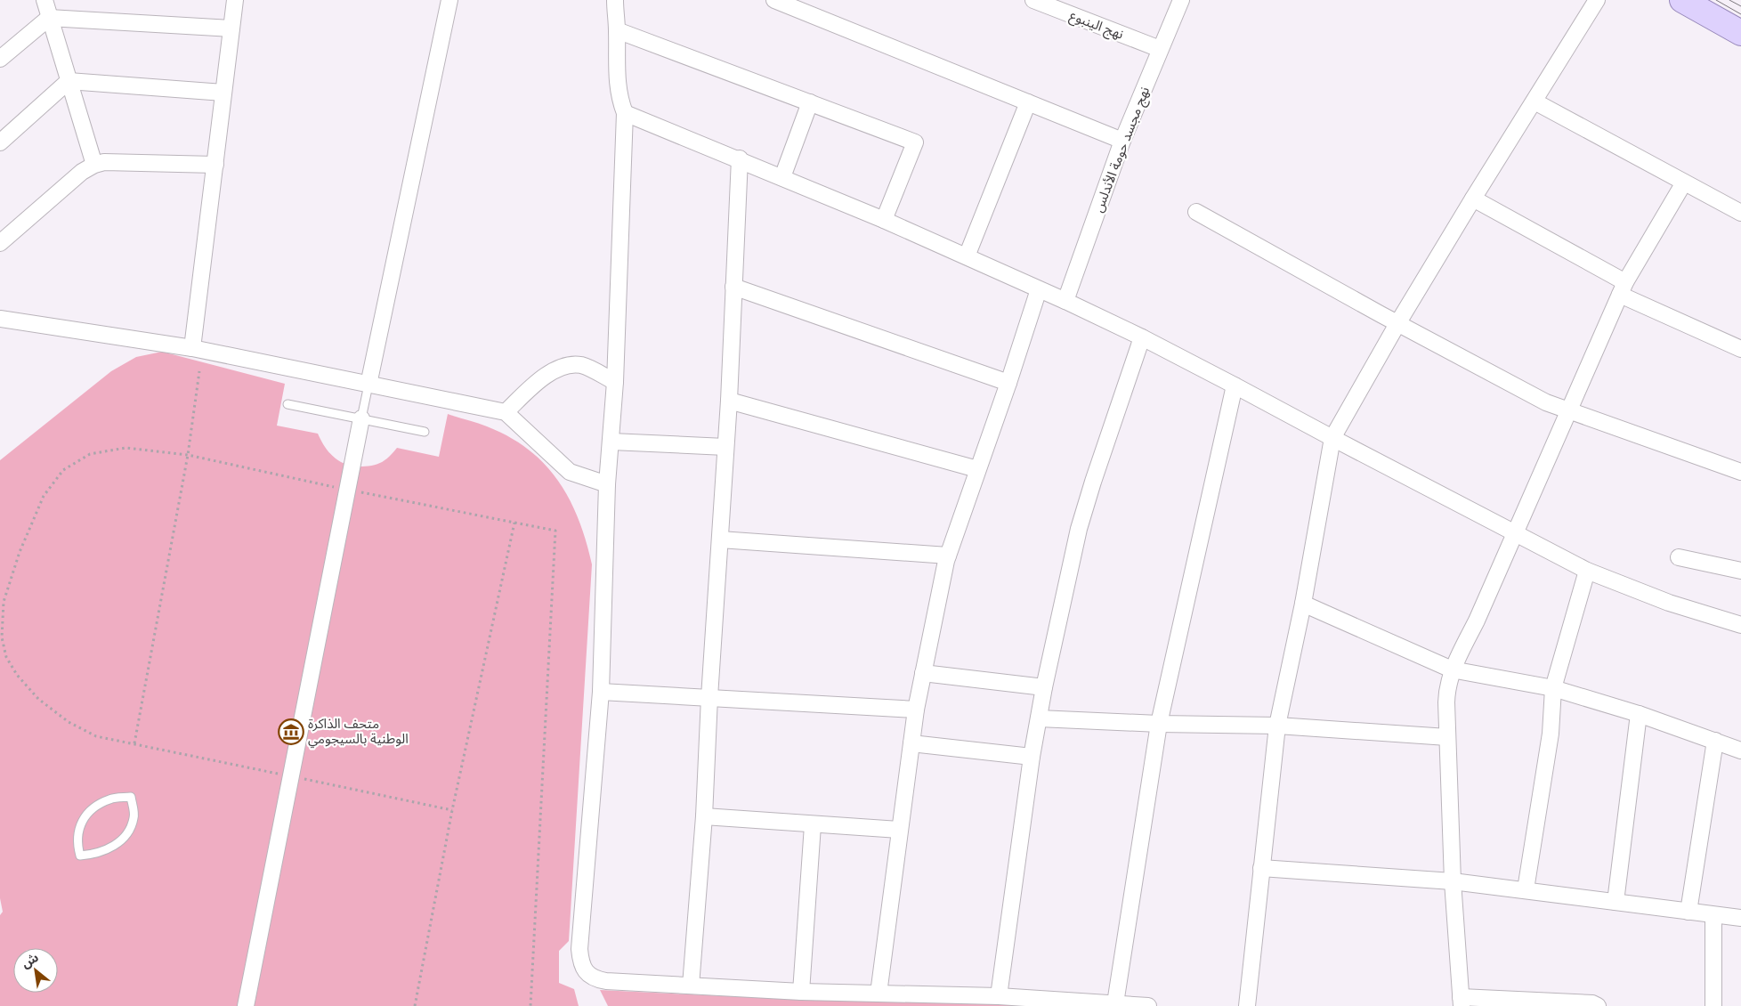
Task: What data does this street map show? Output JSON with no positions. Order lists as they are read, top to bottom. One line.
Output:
{"streets":{"street":["نهج الينبوع","نهج مجسد حومة الأندلس"]},"crossings":[["نهج الينبوع","نهج مجسد حومة الأندلس"]],"places":{"museum":["متحف الذاكرة الوطنية بالسيجومي"]},"north":"top left"}
